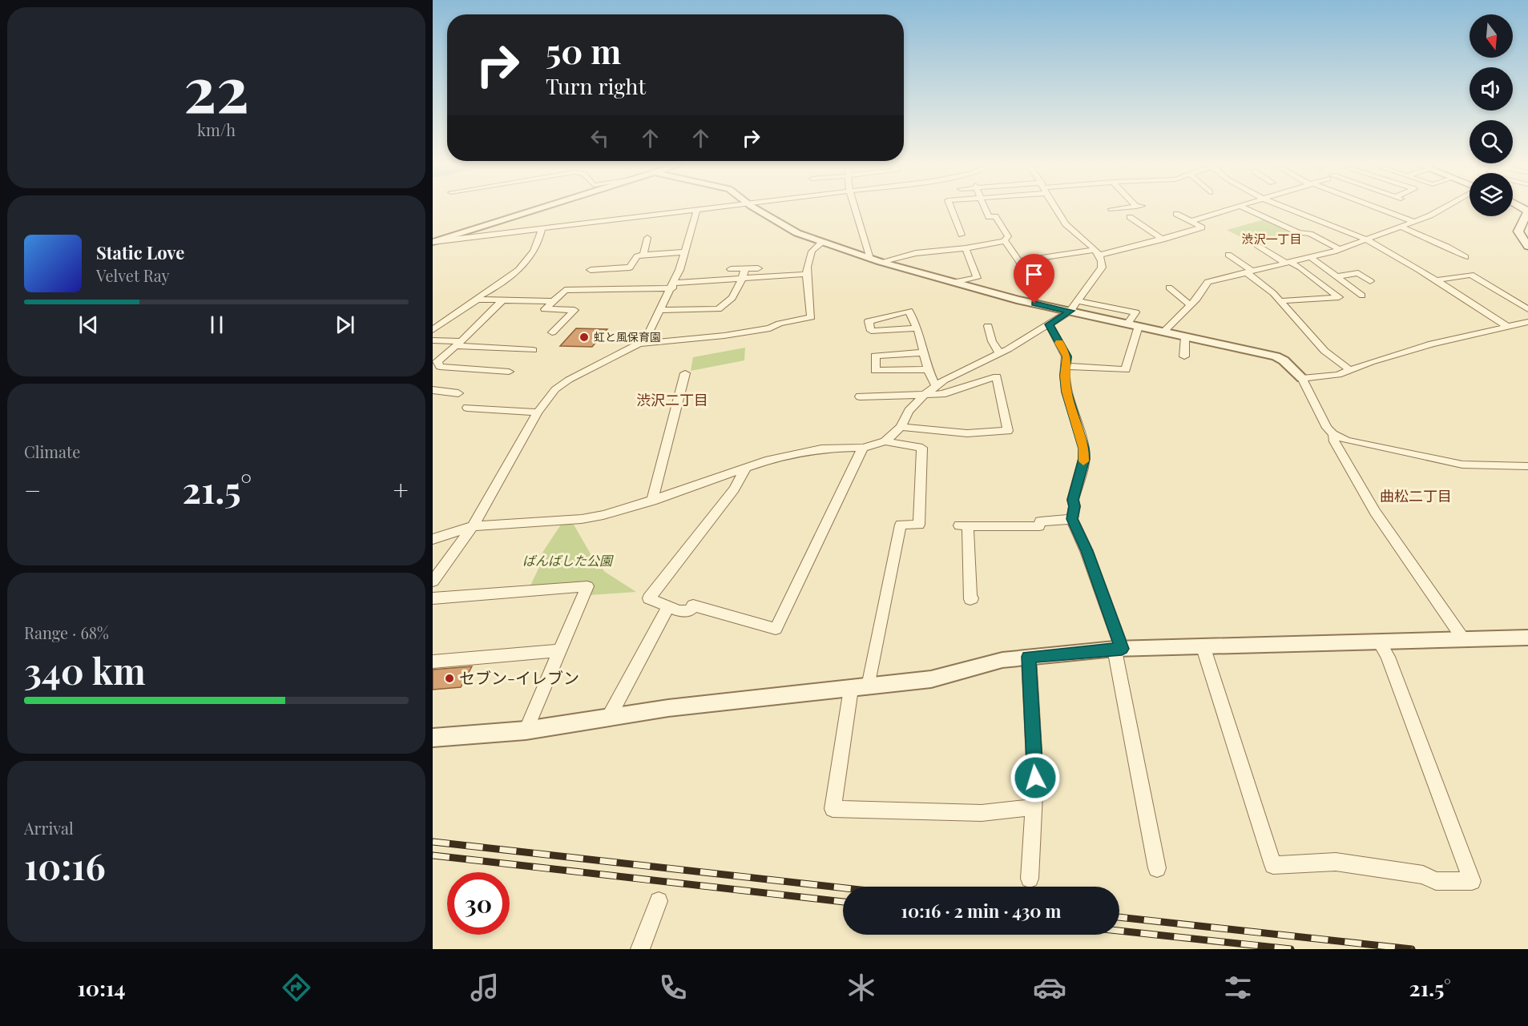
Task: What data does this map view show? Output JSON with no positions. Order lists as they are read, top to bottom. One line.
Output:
{"districts":["渋沢一丁目","渋沢二丁目","曲松二丁目"],"parks":["ばんばした公園"],"places":["虹と風保育園","セブン-イレブン"],"north":"bottom","page":{"tile":[["22","km/h"],"Climate",["Range · 68%","340 km"],["Arrival","10:16"]],"turn":["50 m","Turn right"],"song":["Static Love","Velvet Ray"],"heat":["−","21.5°","+"],"limit":"30","trip":"10:16 · 2 min · 430 m","tabs":["10:14","21.5°"]}}
